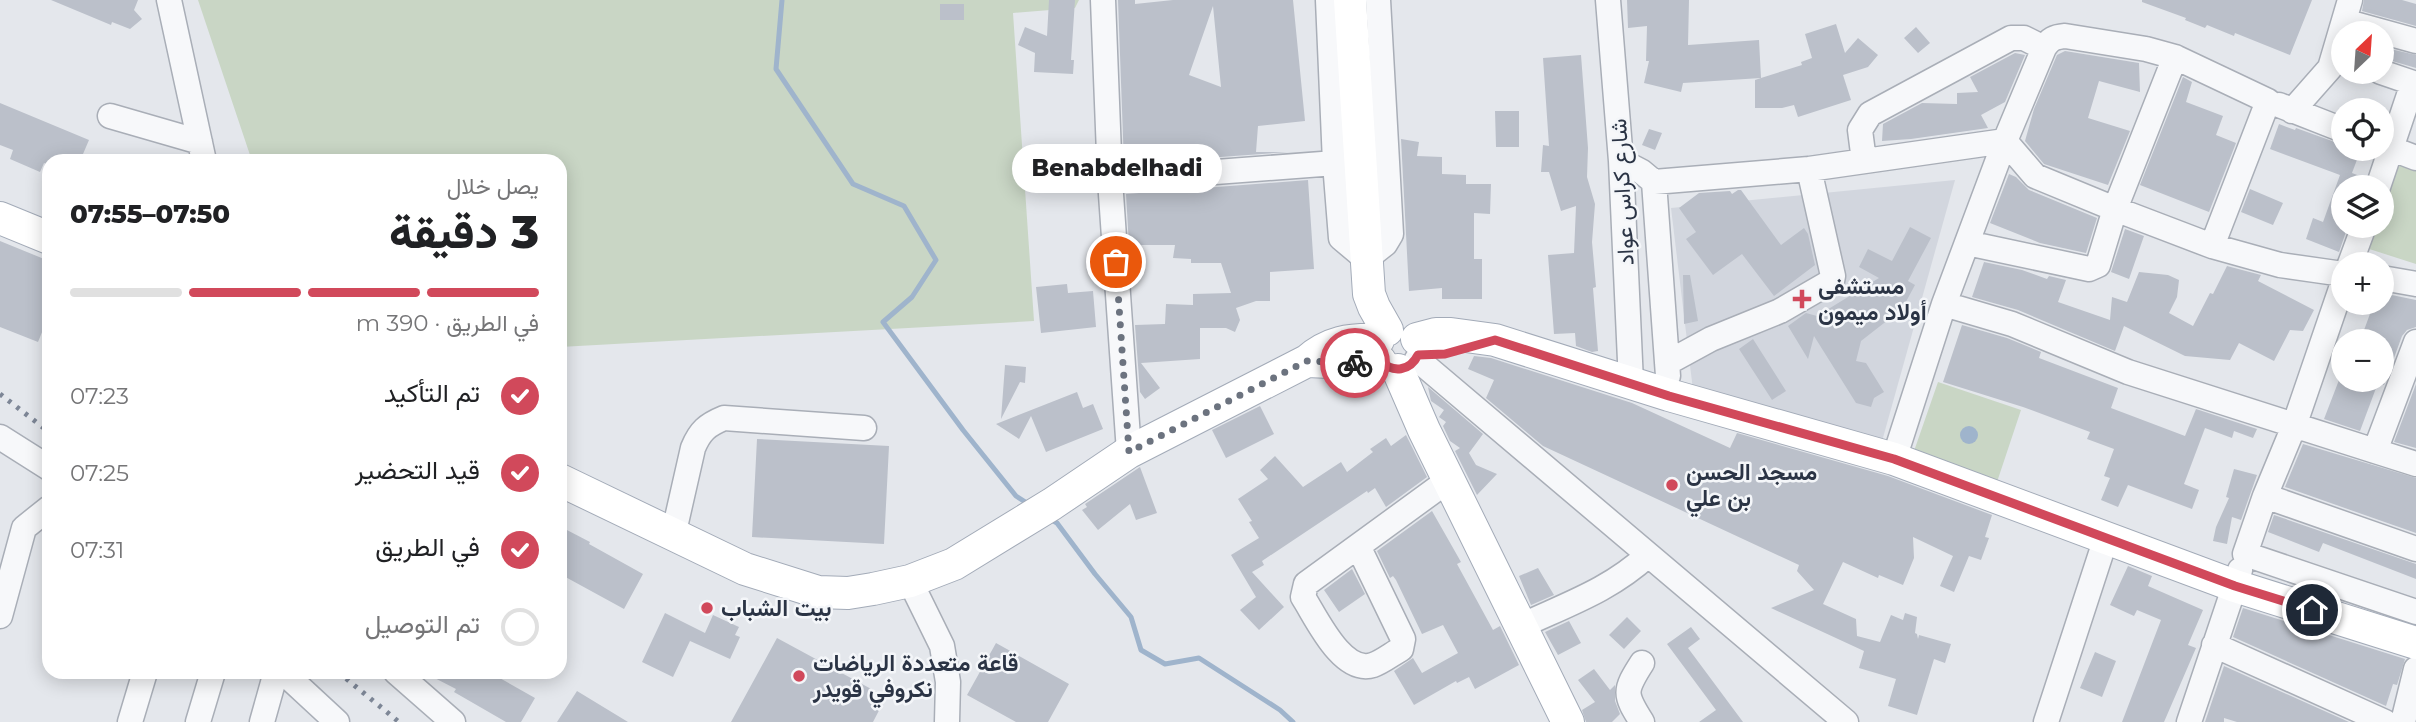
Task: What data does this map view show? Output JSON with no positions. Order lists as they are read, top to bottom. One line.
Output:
{"streets":{"street":["شارع كراس عواد"]},"places":{"other":["Benabdelhadi","مسجد الحسن بن علي","بيت الشباب","قاعة متعددة الرياضات نكروفي قويدر"],"health":["مستشفى أولاد ميمون"]},"north":"top right","page":{"map_buttons":["+","−"],"bubble":"Benabdelhadi","heading":["3 دقيقة","يصل خلال","07:50–07:55"],"bar":"في الطريق · 390 m","list":[["تم التأكيد","07:23"],["قيد التحضير","07:25"],["في الطريق","07:31"],"تم التوصيل"]}}
